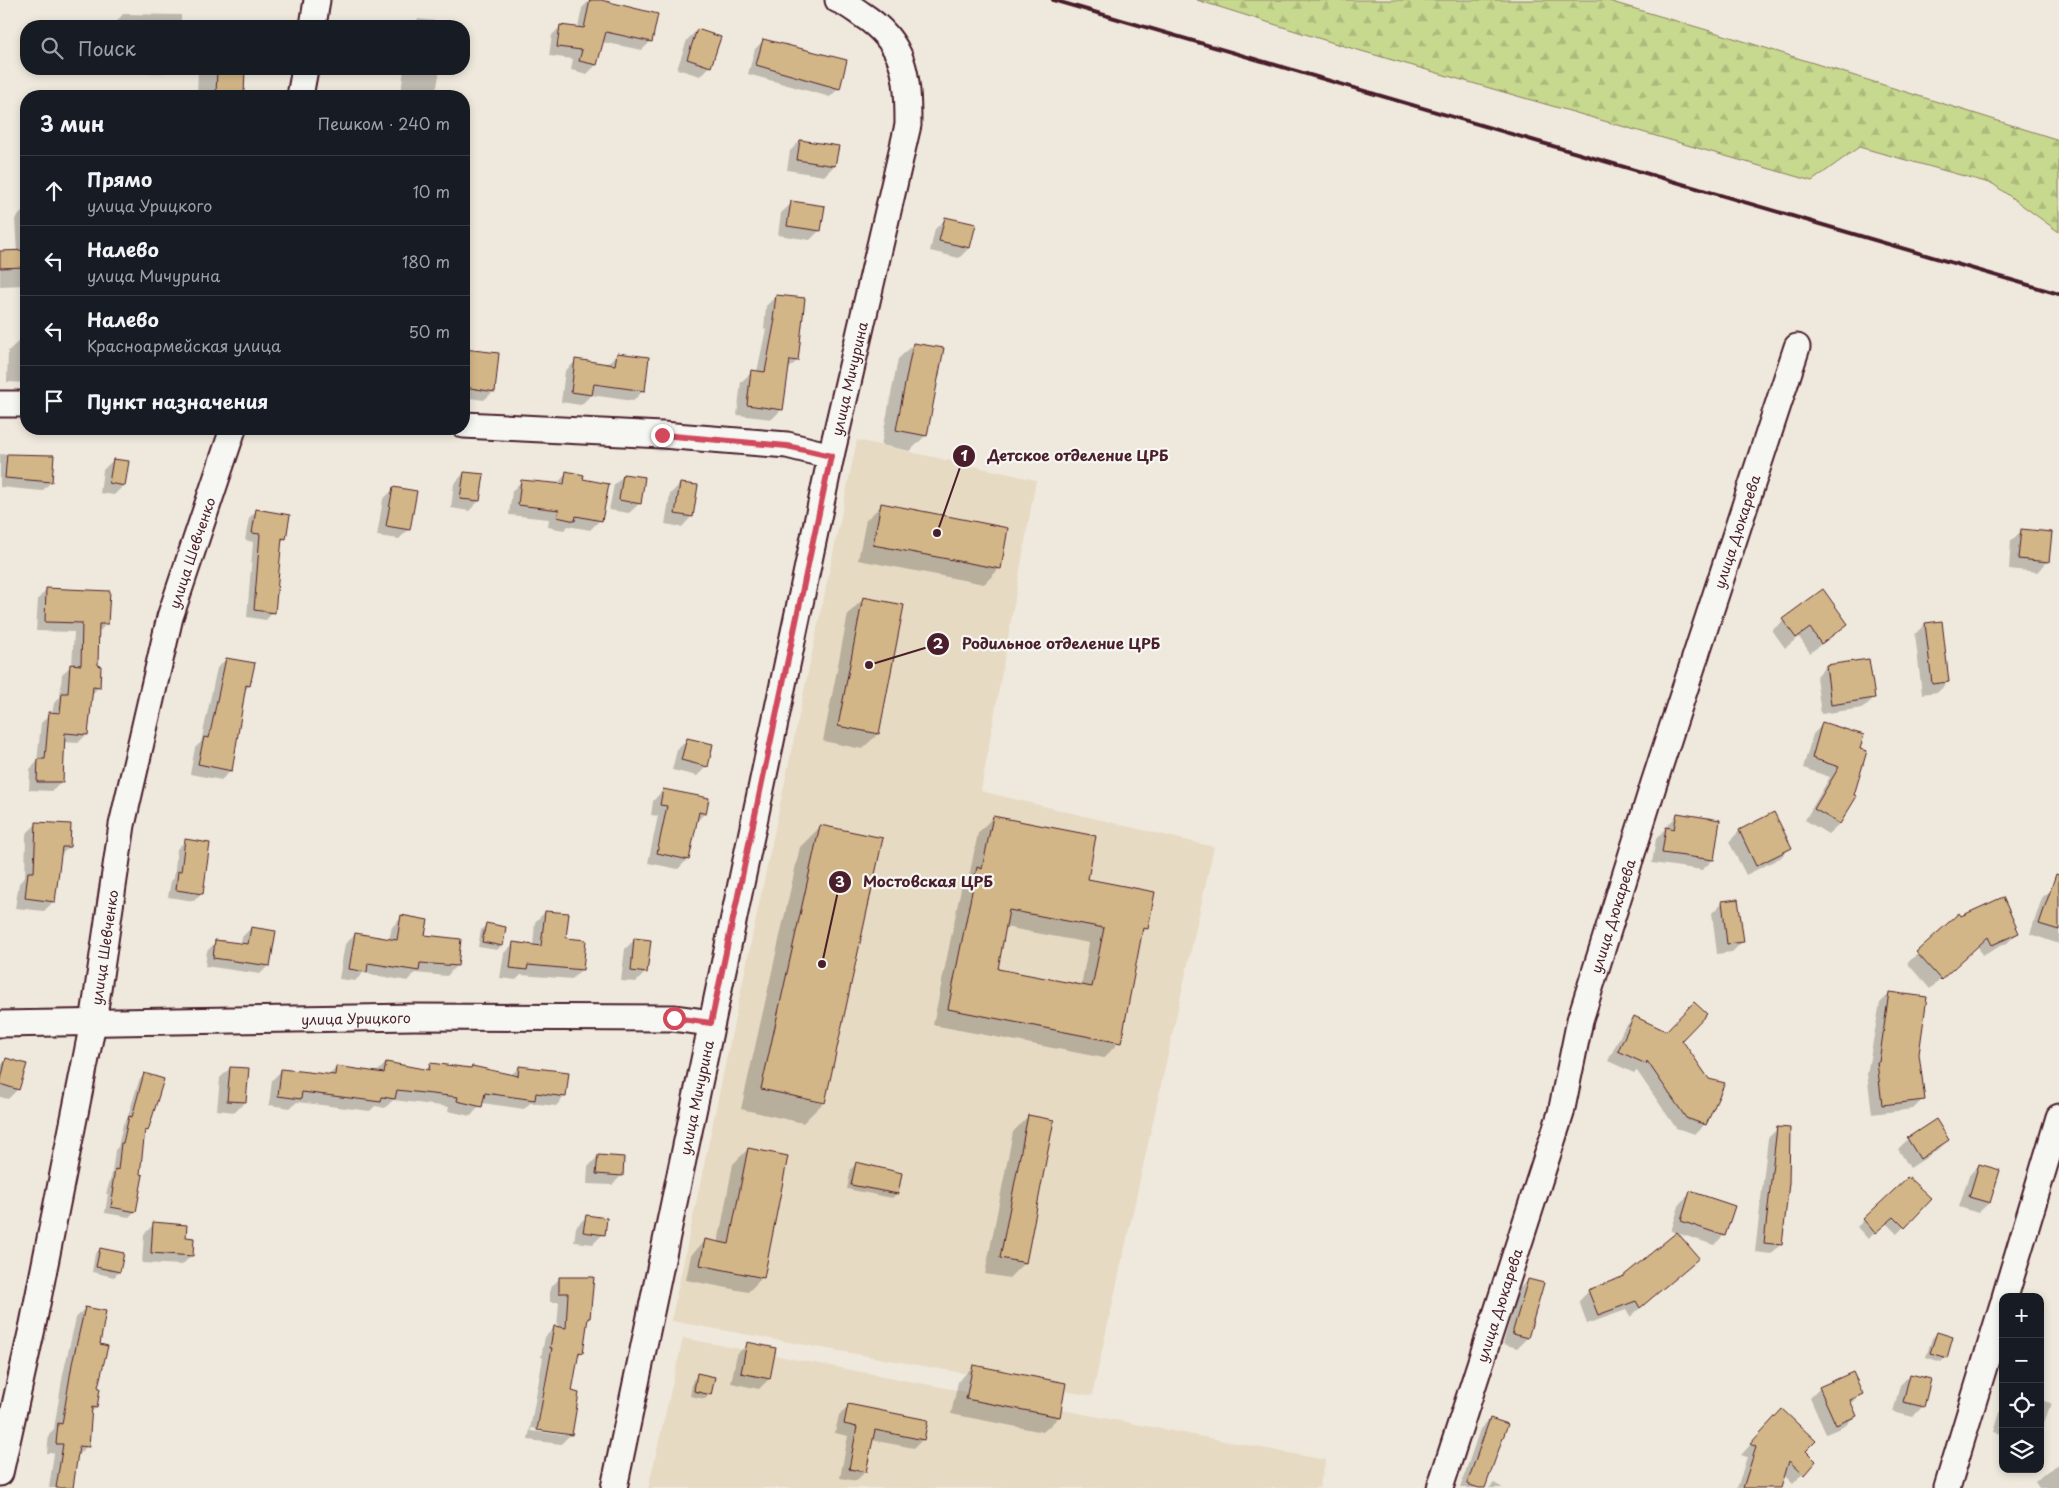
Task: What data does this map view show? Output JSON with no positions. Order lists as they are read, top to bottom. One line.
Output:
{"streets":{"street":["улица Мичурина","улица Дюкарева","улица Шевченко","улица Урицкого"]},"crossings":[["улица Мичурина","улица Урицкого"],["улица Шевченко","улица Урицкого"]],"places":["Детское отделение ЦРБ","Родильное отделение ЦРБ","Мостовская ЦРБ"],"page":{"search":"Поиск","heading":["3 мин","Пешком · 240 m"],"list":[["Прямо","улица Урицкого","10 m"],["Налево","улица Мичурина","180 m"],["Налево","Красноармейская улица","50 m"],"Пункт назначения"],"map_buttons":["+","−"]}}
